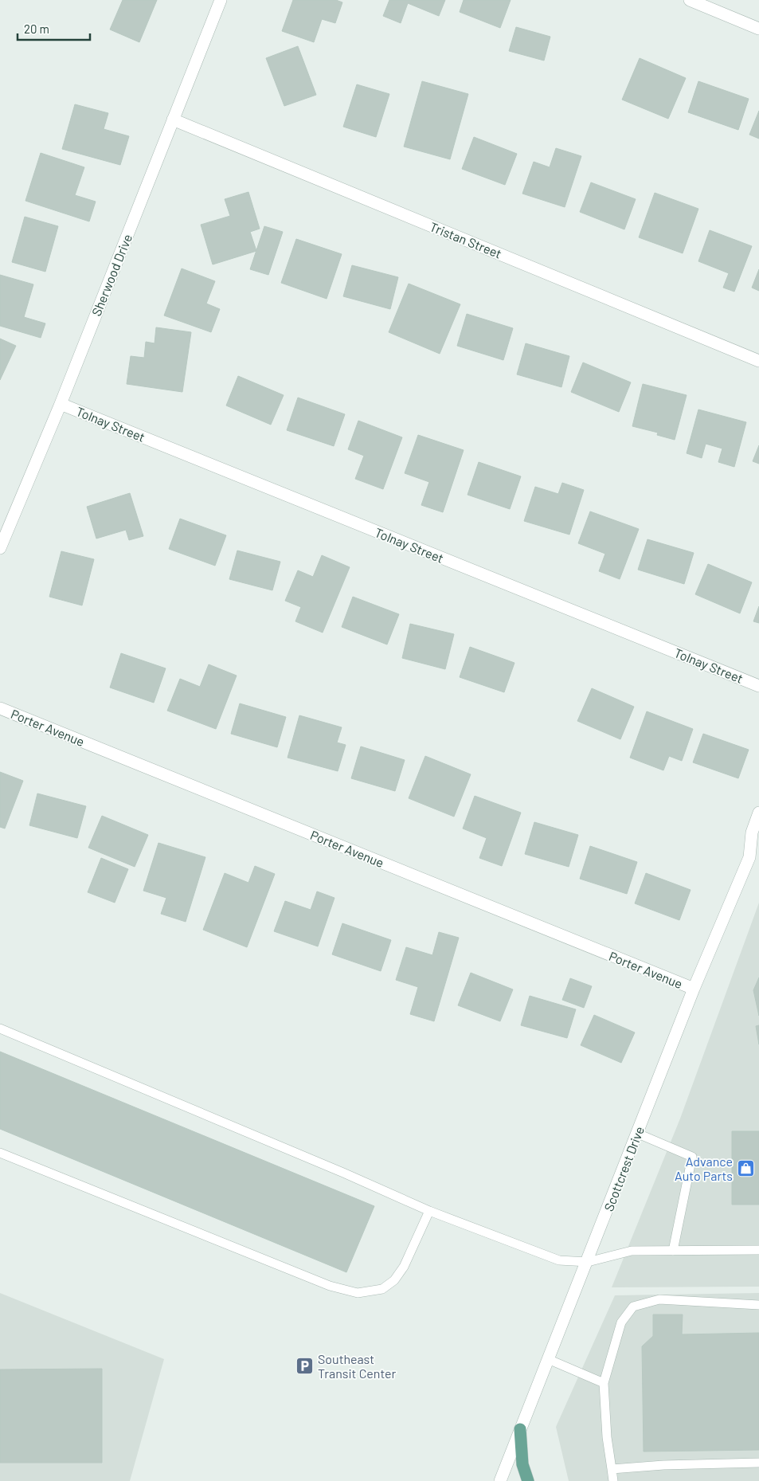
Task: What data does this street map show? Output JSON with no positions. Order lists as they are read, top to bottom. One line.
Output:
{"streets":{"street":["Tristan Street","Sherwood Drive","Tolnay Street","Porter Avenue","Scottcrest Drive"]},"crossings":[["Tristan Street","Sherwood Drive"],["Sherwood Drive","Tolnay Street"],["Porter Avenue","Scottcrest Drive"]],"places":{"shop":["Advance Auto Parts"],"parking":["Southeast Transit Center"]},"scale_bar":"20 m"}
